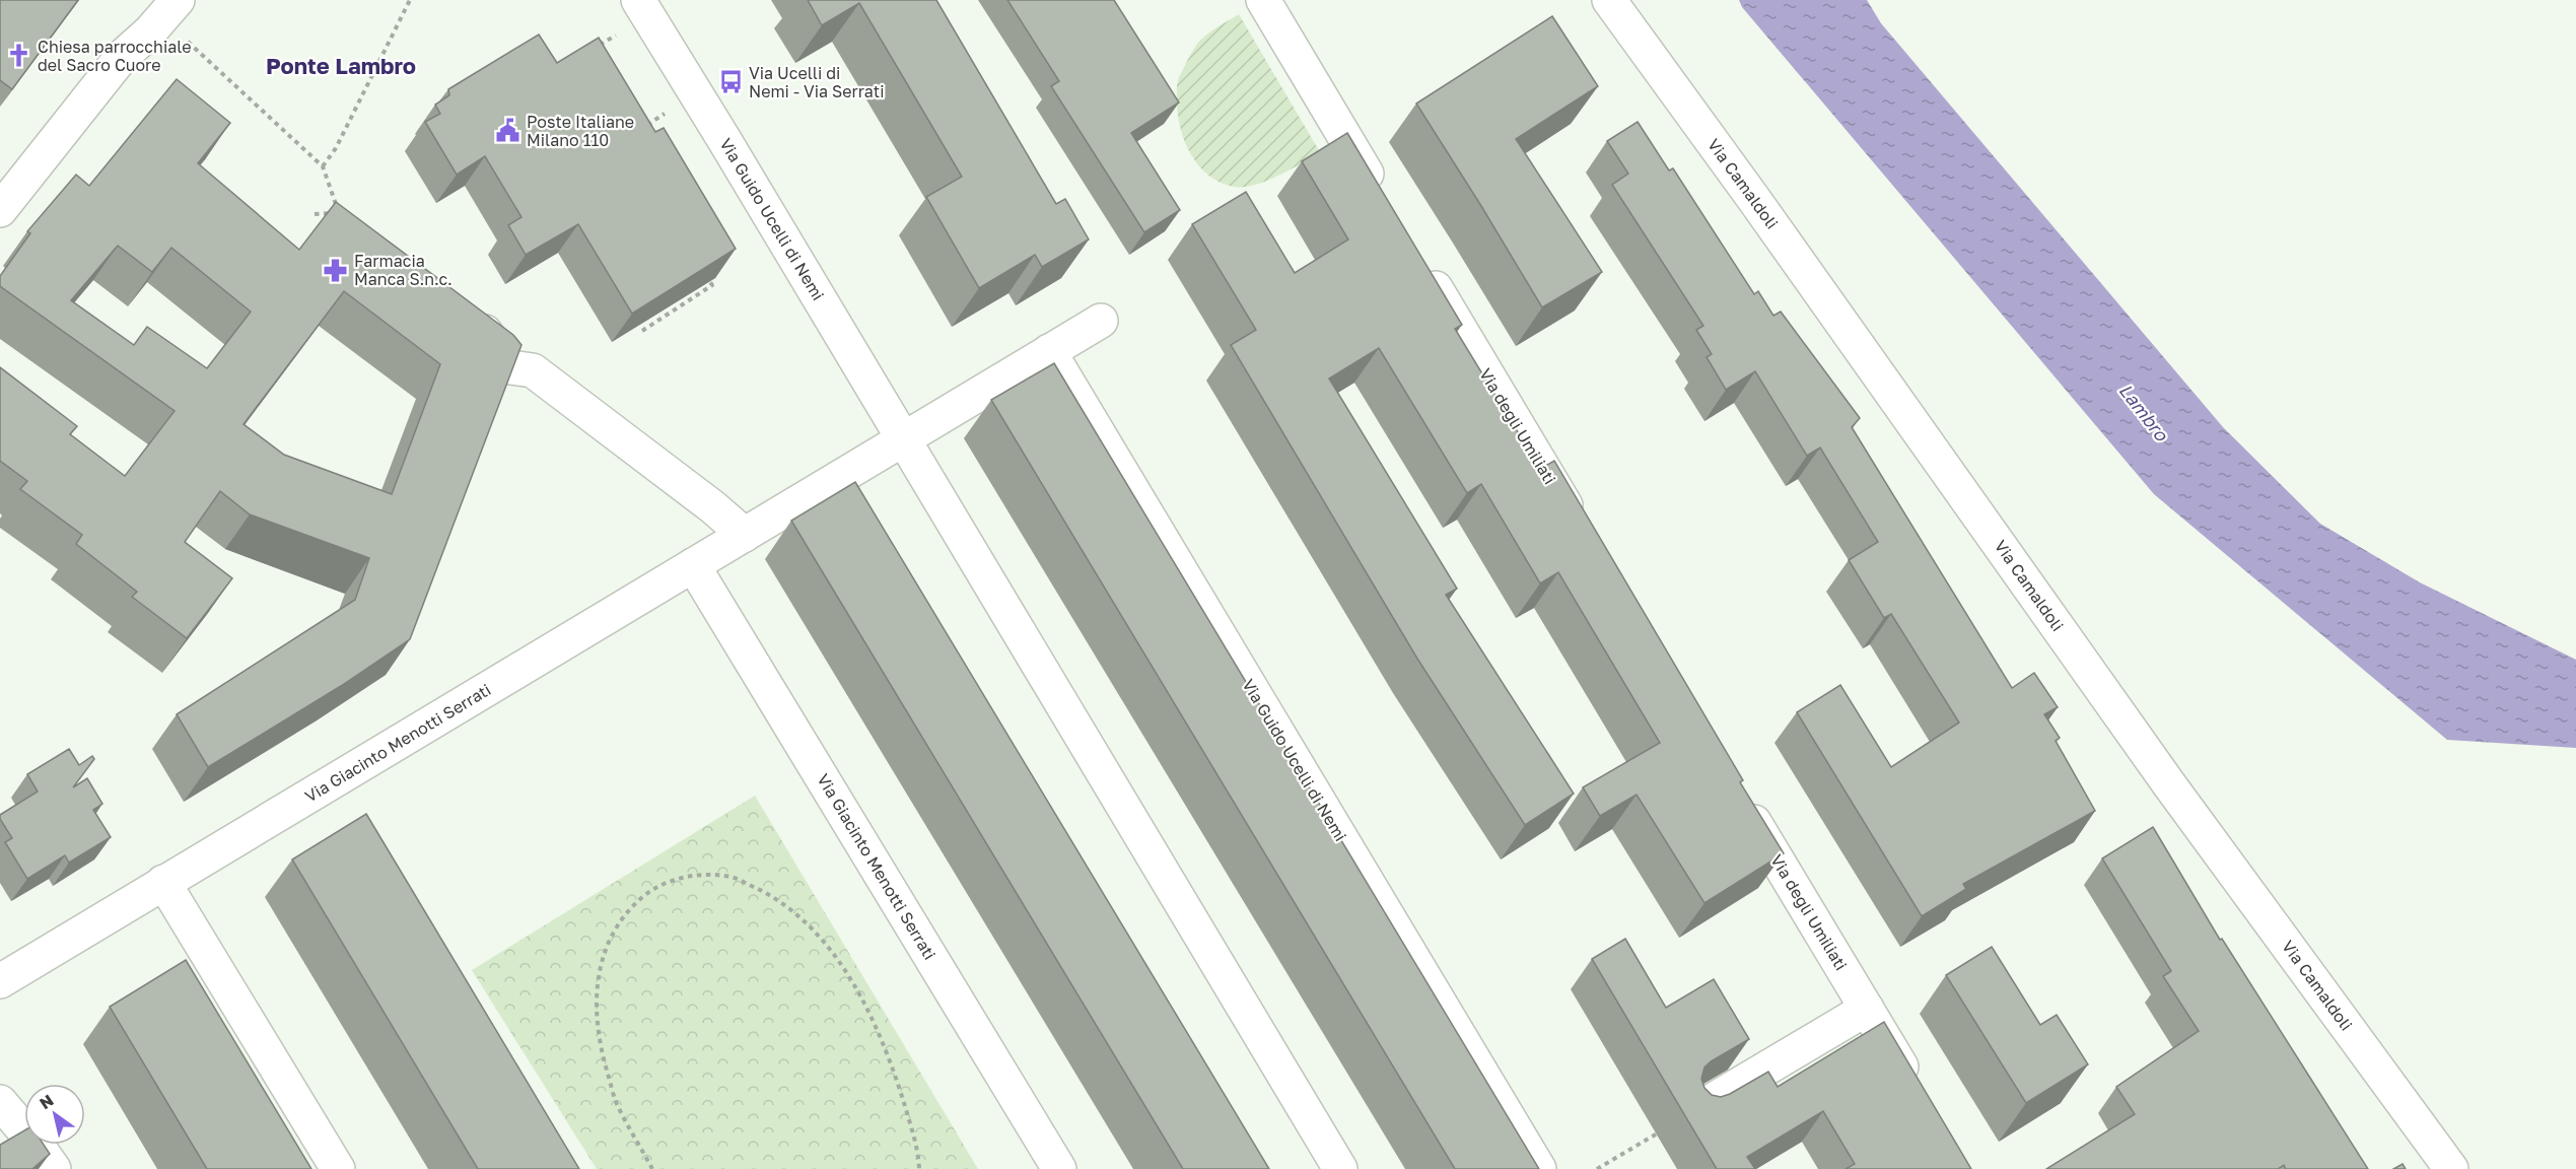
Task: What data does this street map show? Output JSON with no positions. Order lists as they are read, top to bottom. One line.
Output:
{"streets":{"street":["Via Camaldoli","Via Guido Ucelli di Nemi","Via degli Umiliati","Via Giacinto Menotti Serrati"]},"crossings":[["Via Guido Ucelli di Nemi","Via Giacinto Menotti Serrati"]],"districts":["Ponte Lambro"],"water":["Lambro"],"places":{"church":["Chiesa parrocchiale del Sacro Cuore"],"bus stop":["Via Ucelli di Nemi - Via Serrati"],"public building":["Poste Italiane Milano 110"],"pharmacy":["Farmacia Manca S.n.c."]},"north":"top left"}
